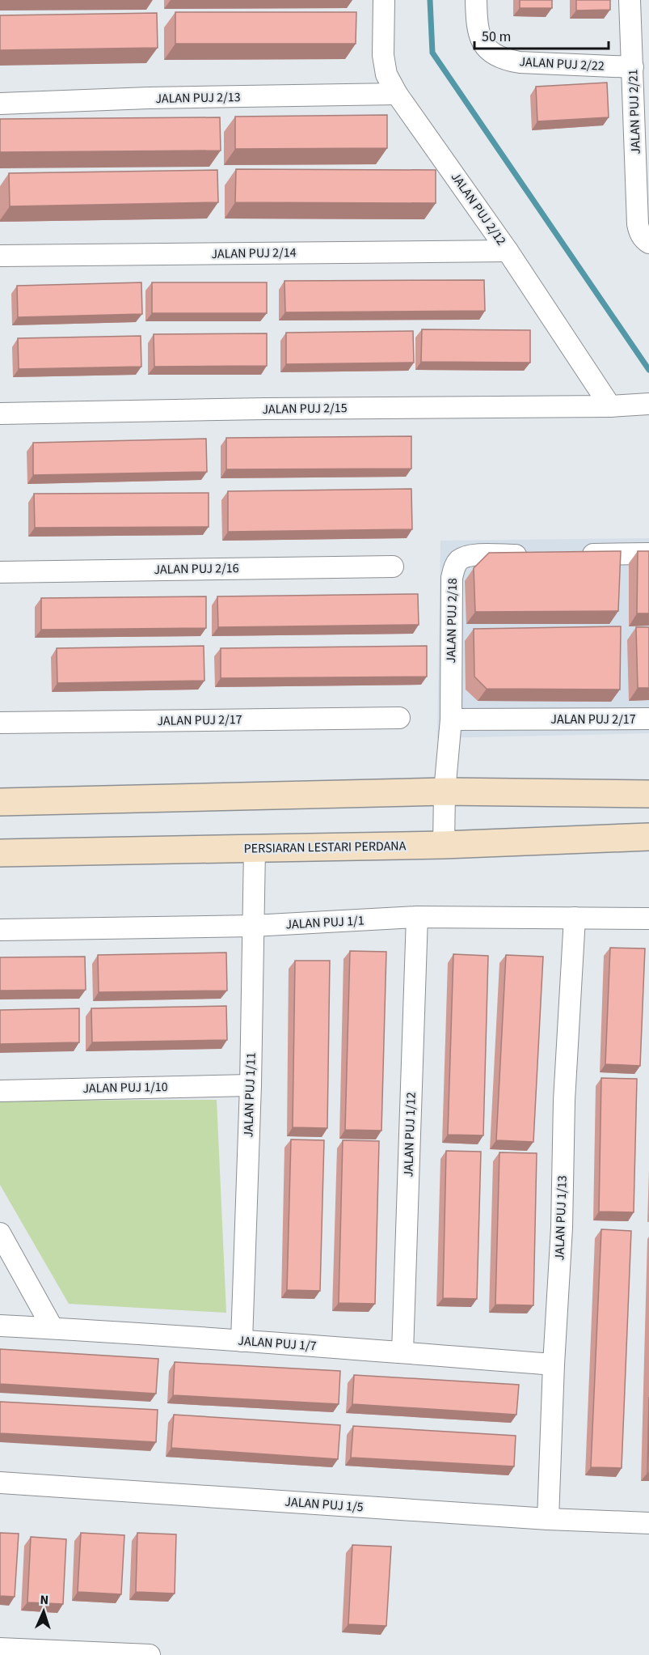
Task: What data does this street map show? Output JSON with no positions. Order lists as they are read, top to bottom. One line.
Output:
{"streets":{"main road":["PERSIARAN LESTARI PERDANA"],"street":["JALAN PUJ 2/22","JALAN PUJ 2/13","JALAN PUJ 2/21","JALAN PUJ 2/12","JALAN PUJ 2/14","JALAN PUJ 2/15","JALAN PUJ 2/16","JALAN PUJ 2/18","JALAN PUJ 2/17","JALAN PUJ 1/1","JALAN PUJ 1/10","JALAN PUJ 1/11","JALAN PUJ 1/12","JALAN PUJ 1/13","JALAN PUJ 1/7","JALAN PUJ 1/5"]},"crossings":[["JALAN PUJ 2/22","JALAN PUJ 2/21"],["JALAN PUJ 2/13","JALAN PUJ 2/12"],["JALAN PUJ 2/12","JALAN PUJ 2/14"],["JALAN PUJ 2/12","JALAN PUJ 2/15"],["JALAN PUJ 2/18","JALAN PUJ 2/17"],["JALAN PUJ 2/18","PERSIARAN LESTARI PERDANA"],["PERSIARAN LESTARI PERDANA","JALAN PUJ 1/11"],["JALAN PUJ 1/1","JALAN PUJ 1/11"],["JALAN PUJ 1/1","JALAN PUJ 1/12"],["JALAN PUJ 1/1","JALAN PUJ 1/13"],["JALAN PUJ 1/10","JALAN PUJ 1/11"],["JALAN PUJ 1/11","JALAN PUJ 1/7"],["JALAN PUJ 1/12","JALAN PUJ 1/7"],["JALAN PUJ 1/13","JALAN PUJ 1/7"],["JALAN PUJ 1/13","JALAN PUJ 1/5"]],"scale_bar":"50 m","north":"top"}
